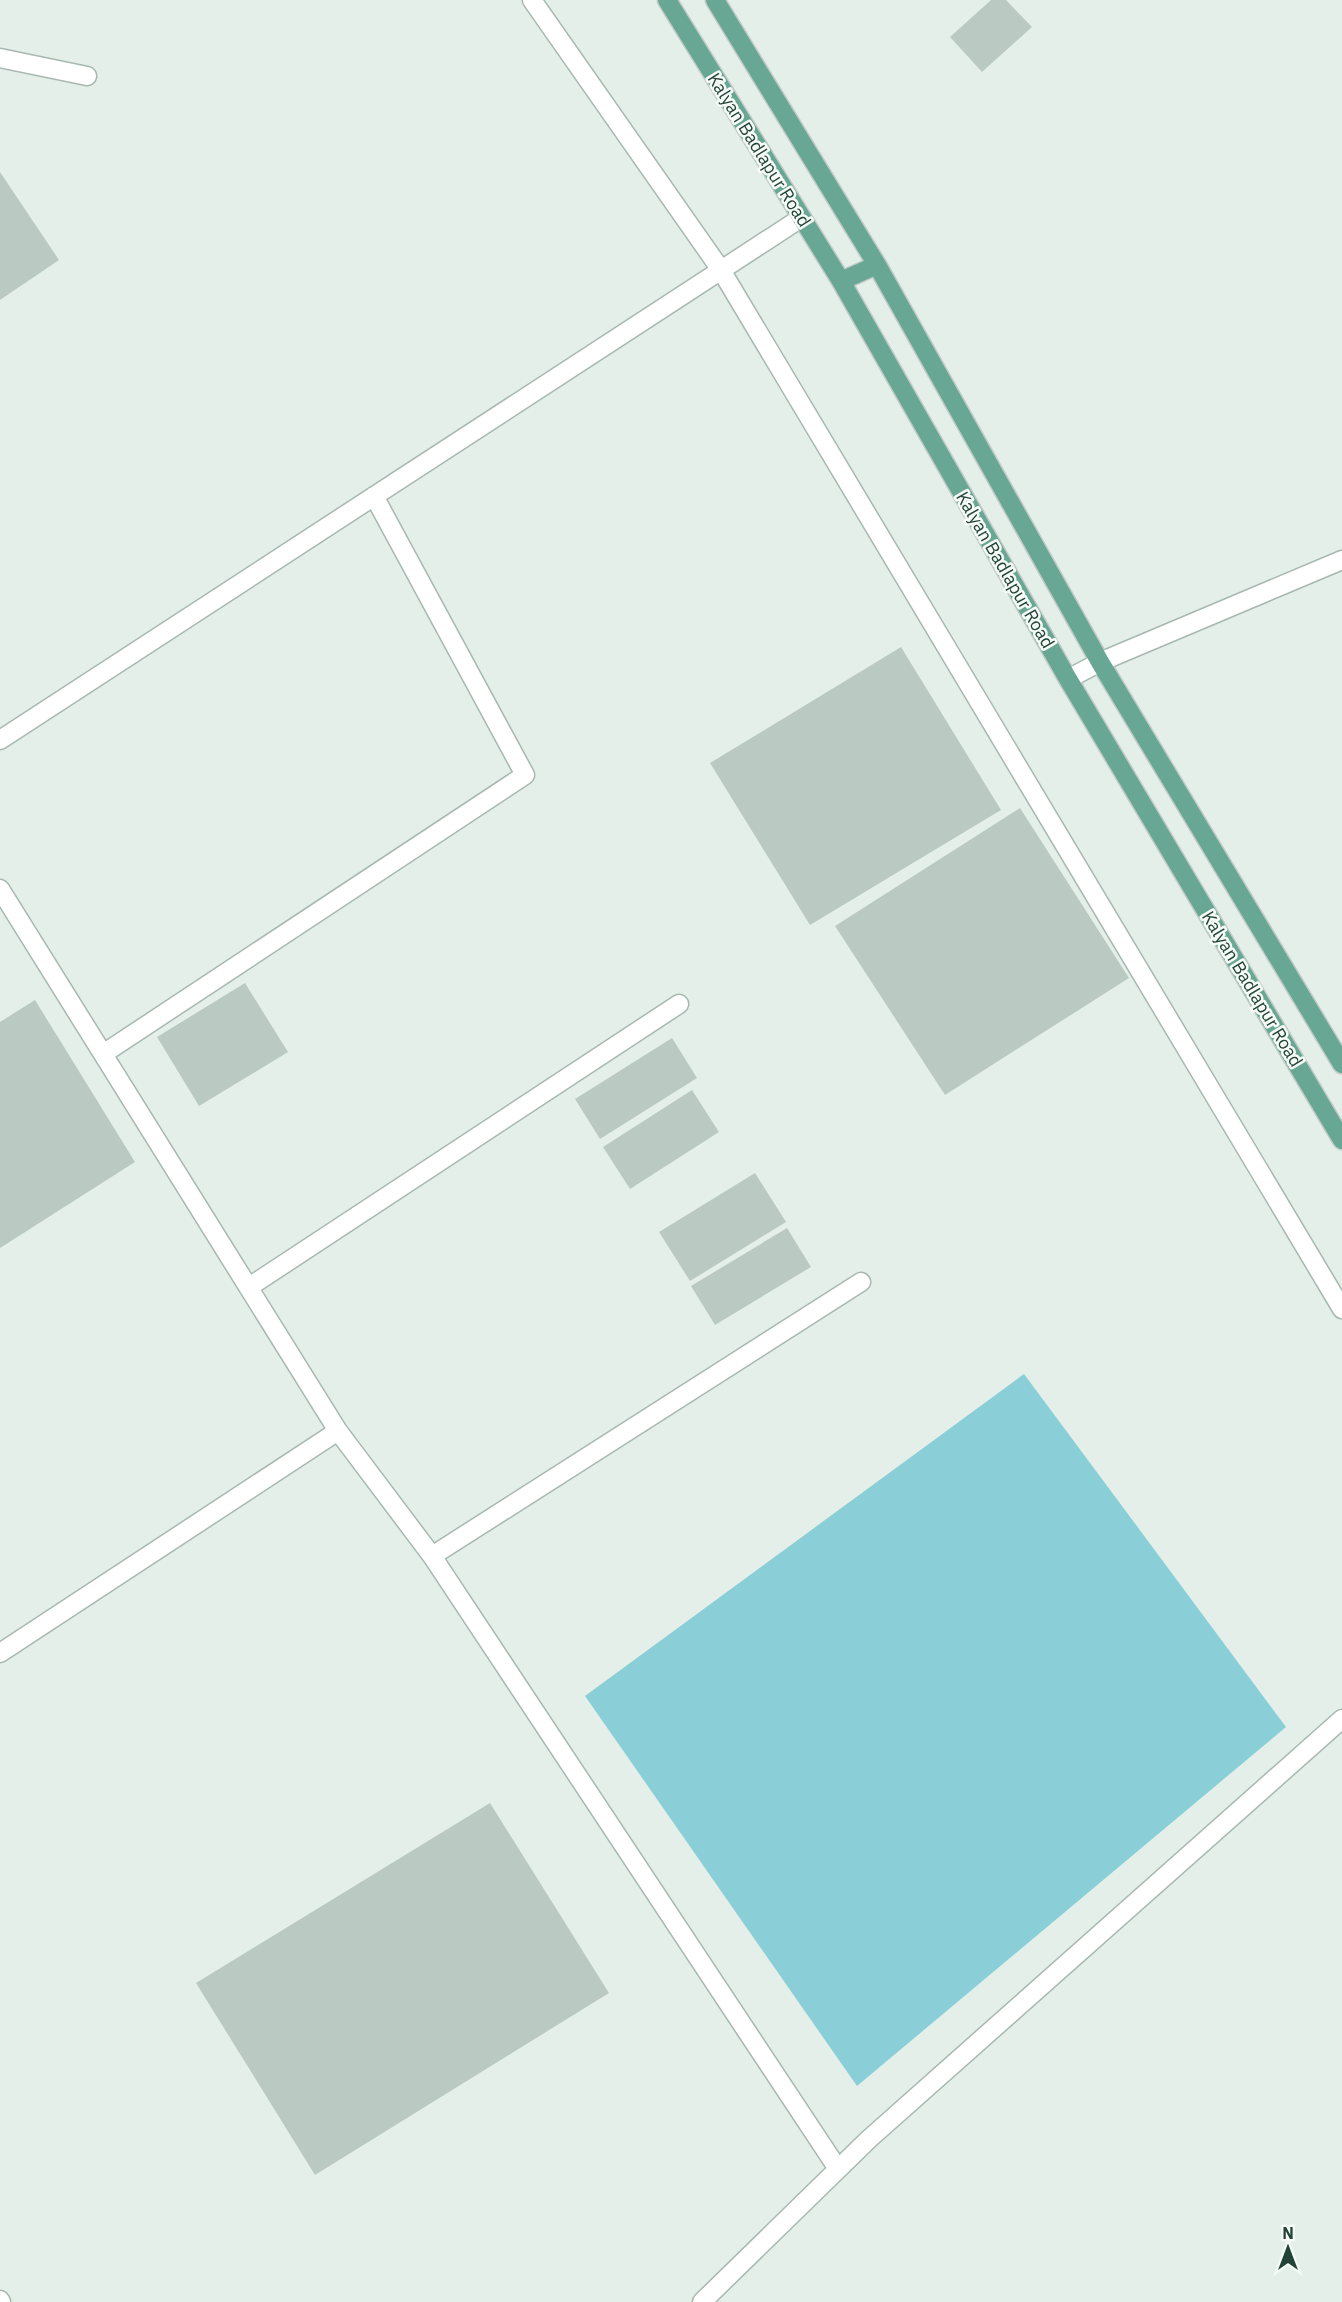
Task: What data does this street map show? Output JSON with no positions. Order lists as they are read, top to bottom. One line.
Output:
{"streets":{"main road":["Kalyan Badlapur Road"]},"north":"top"}
